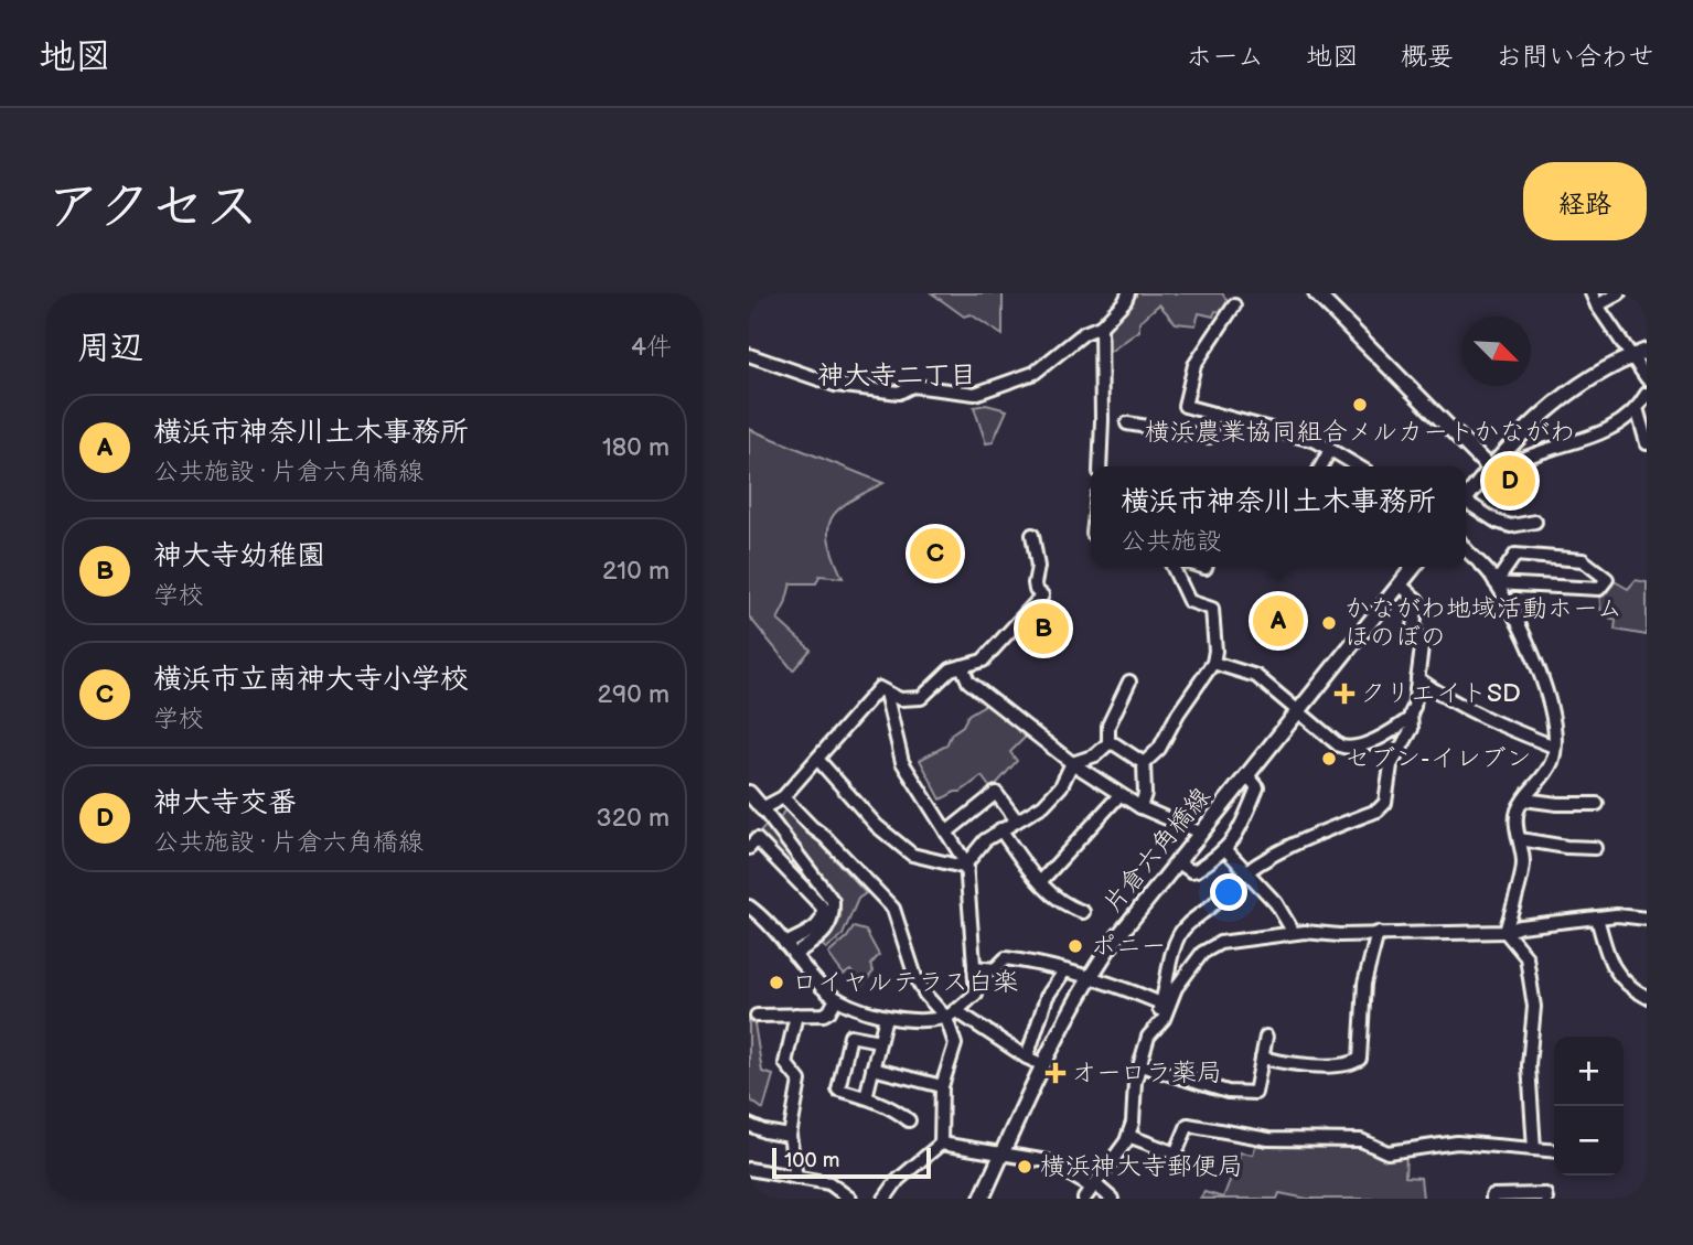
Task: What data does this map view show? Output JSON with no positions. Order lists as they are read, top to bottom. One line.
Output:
{"streets":{"street":["片倉六角橋線"]},"districts":["神大寺二丁目"],"places":{"other":["横浜農業協同組合メルカートかながわ","かながわ地域活動ホーム ほのぼの","セブン-イレブン","ポニー","ロイヤルテラス白楽","横浜神大寺郵便局"],"health":["クリエイトSD","オーロラ薬局"]},"scale_bar":"100 m","north":"bottom right","page":{"header":"地図","nav":["ホーム","地図","概要","お問い合わせ"],"title":"アクセス","buttons":"経路","heading":["周辺","4件"],"list":[{"mark":"A","name":"横浜市神奈川土木事務所","note":"公共施設 · 片倉六角橋線","value":"180 m"},{"mark":"B","name":"神大寺幼稚園","note":"学校","value":"210 m"},{"mark":"C","name":"横浜市立南神大寺小学校","note":"学校","value":"290 m"},{"mark":"D","name":"神大寺交番","note":"公共施設 · 片倉六角橋線","value":"320 m"}],"pins":["D","C","A","B"],"popup":["横浜市神奈川土木事務所","公共施設"],"map_buttons":["+","−"],"scale":"100 m"}}
